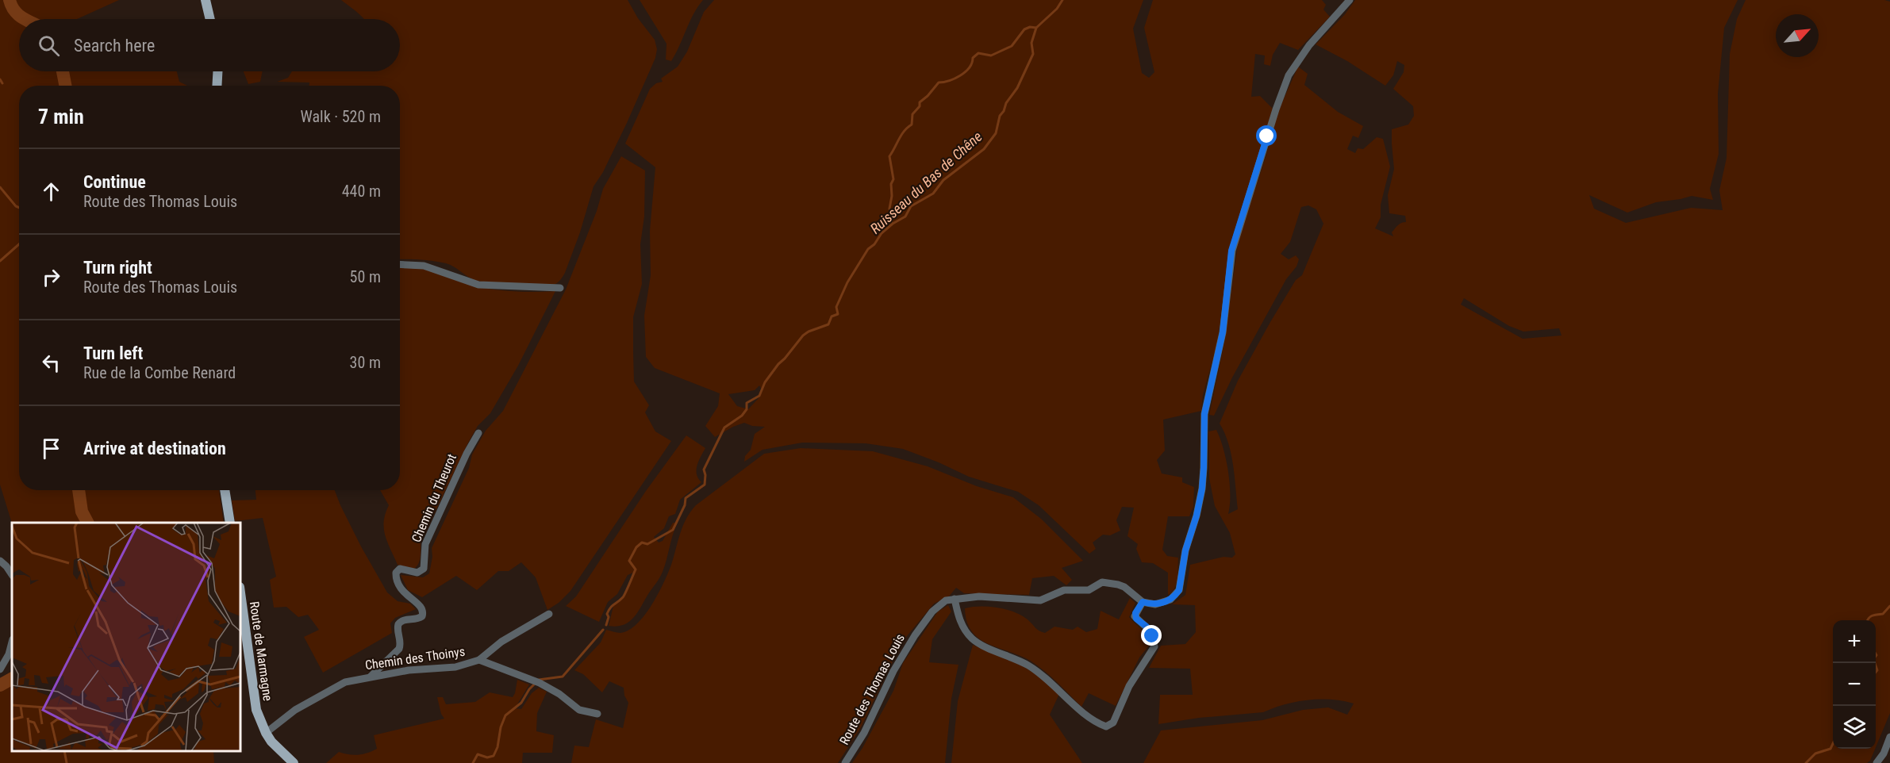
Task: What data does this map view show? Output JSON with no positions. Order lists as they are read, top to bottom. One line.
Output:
{"streets":{"main road":["Route de Marmagne"],"street":["Chemin du Theurot","Chemin des Thoinys","Route des Thomas Louis"]},"crossings":[["Chemin du Theurot","Chemin des Thoinys"],["Route de Marmagne","Chemin des Thoinys"]],"water":["Ruisseau du Bas de Chêne"],"north":"top right","page":{"search":"Search here","heading":["7 min","Walk · 520 m"],"list":[["Continue","Route des Thomas Louis","440 m"],["Turn right","Route des Thomas Louis","50 m"],["Turn left","Rue de la Combe Renard","30 m"],"Arrive at destination"],"map_buttons":["+","−"]}}
